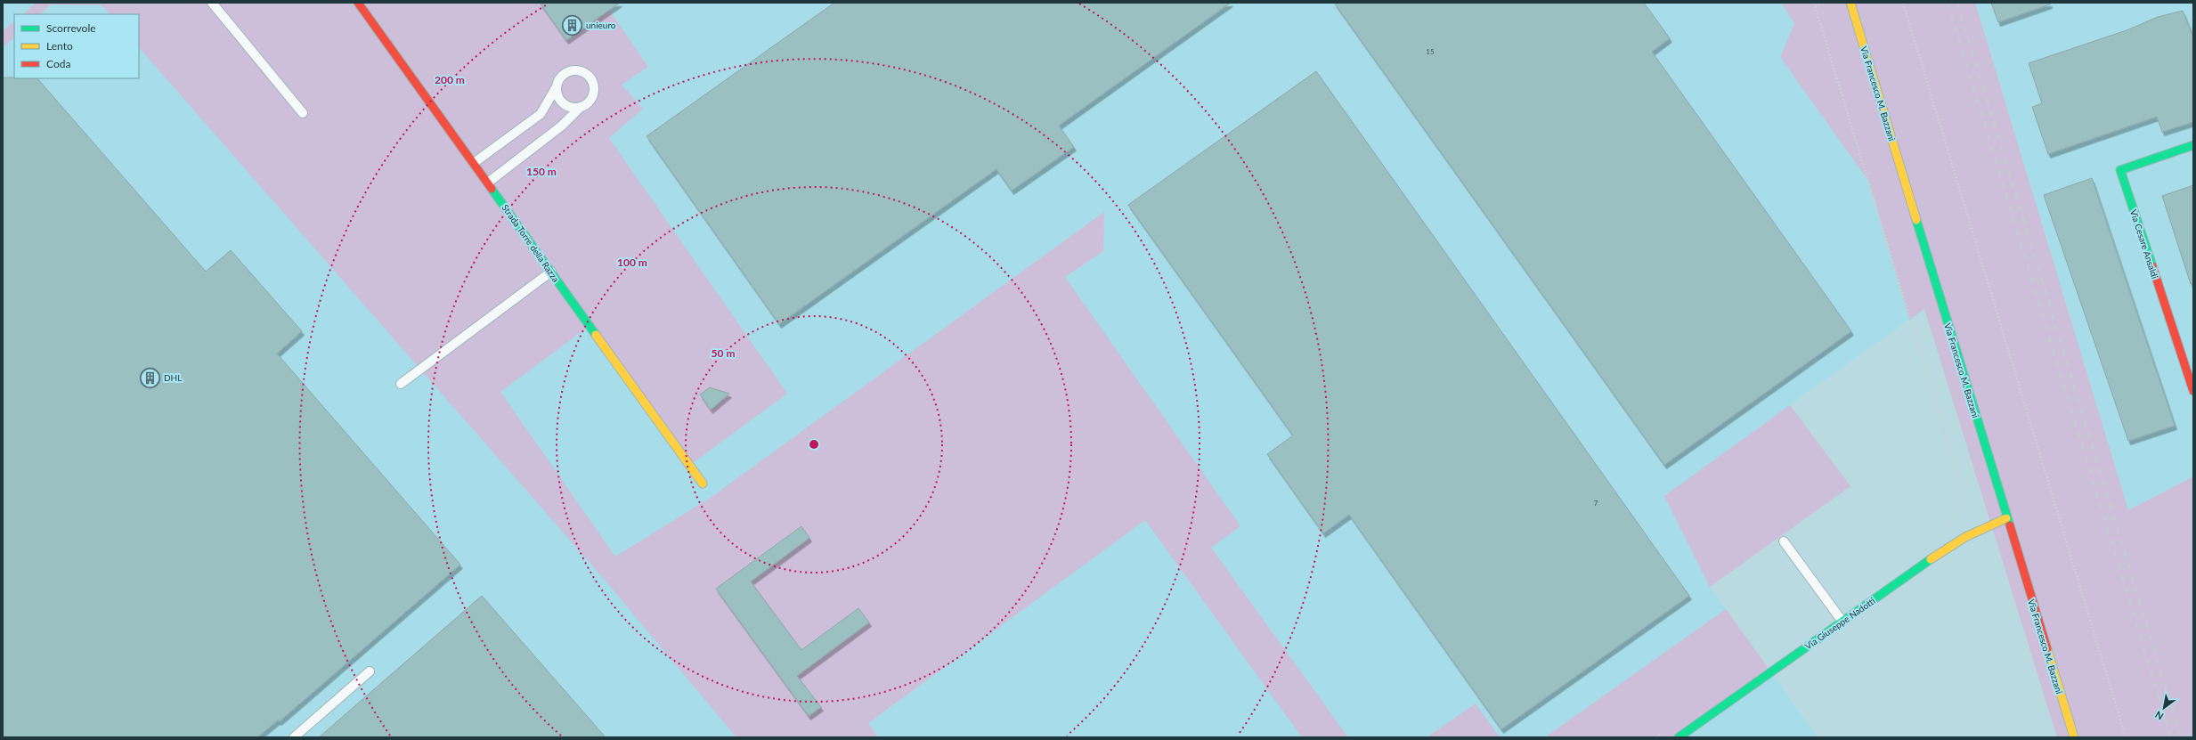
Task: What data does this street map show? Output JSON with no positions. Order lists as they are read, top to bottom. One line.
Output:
{"streets":{"street":["Via Francesco M. Bazzani","Strada Torre della Razza","Via Cesare Ansaldi","Via Giuseppe Nadotti"]},"crossings":[["Via Francesco M. Bazzani","Via Giuseppe Nadotti"]],"places":{"building":["unieuro","DHL"]},"house_numbers":["15","7"],"legend":["Scorrevole","Lento","Coda"],"north":"bottom left","rings":["200 m","150 m","100 m","50 m"]}
